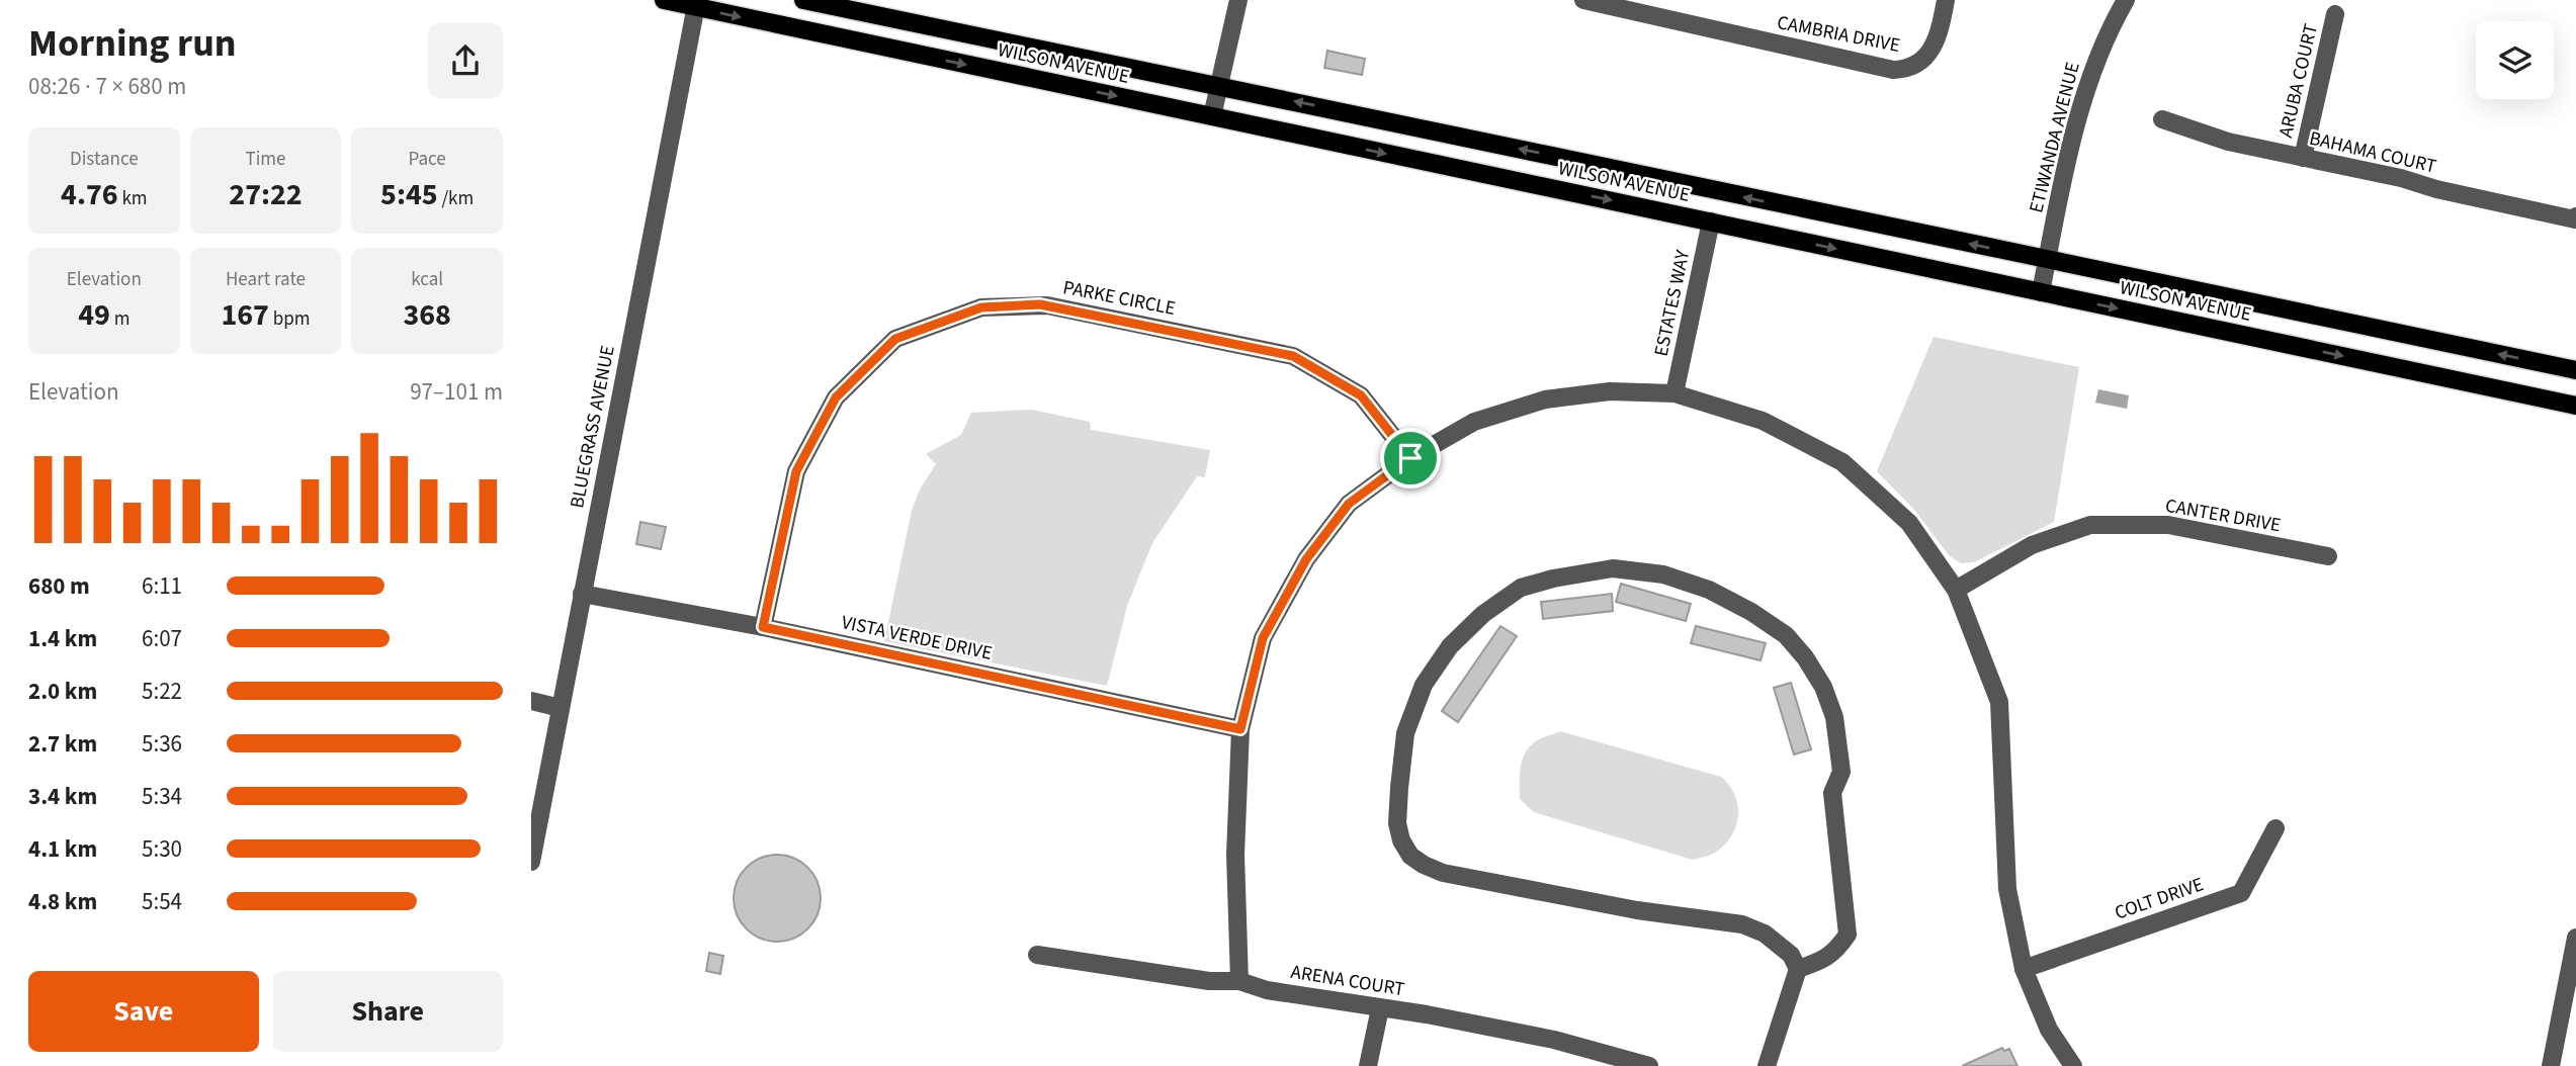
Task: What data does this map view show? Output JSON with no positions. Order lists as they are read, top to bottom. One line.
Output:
{"streets":{"main road":["WILSON AVENUE"],"street":["CAMBRIA DRIVE","ARUBA COURT","ETIWANDA AVENUE","BAHAMA COURT","PARKE CIRCLE","ESTATES WAY","BLUEGRASS AVENUE","CANTER DRIVE","VISTA VERDE DRIVE","COLT DRIVE","ARENA COURT"]},"crossings":[["WILSON AVENUE","ETIWANDA AVENUE"],["WILSON AVENUE","ESTATES WAY"],["WILSON AVENUE","BLUEGRASS AVENUE"],["ARUBA COURT","BAHAMA COURT"],["PARKE CIRCLE","VISTA VERDE DRIVE"],["BLUEGRASS AVENUE","VISTA VERDE DRIVE"]],"page":{"heading":["Morning run","08:26 · 7 × 680 m"],"stats":[["Distance","4.76 km"],["Time","27:22"],["Pace","5:45 /km"],["Elevation","49 m"],["Heart rate","167 bpm"],["kcal","368"]],"chart":["Elevation","97–101 m"],"list":[{"name":"680 m","note":"6:11"},{"name":"1.4 km","note":"6:07"},{"name":"2.0 km","note":"5:22"},{"name":"2.7 km","note":"5:36"},{"name":"3.4 km","note":"5:34"},{"name":"4.1 km","note":"5:30"},{"name":"4.8 km","note":"5:54"}],"buttons":["Save","Share"]}}
